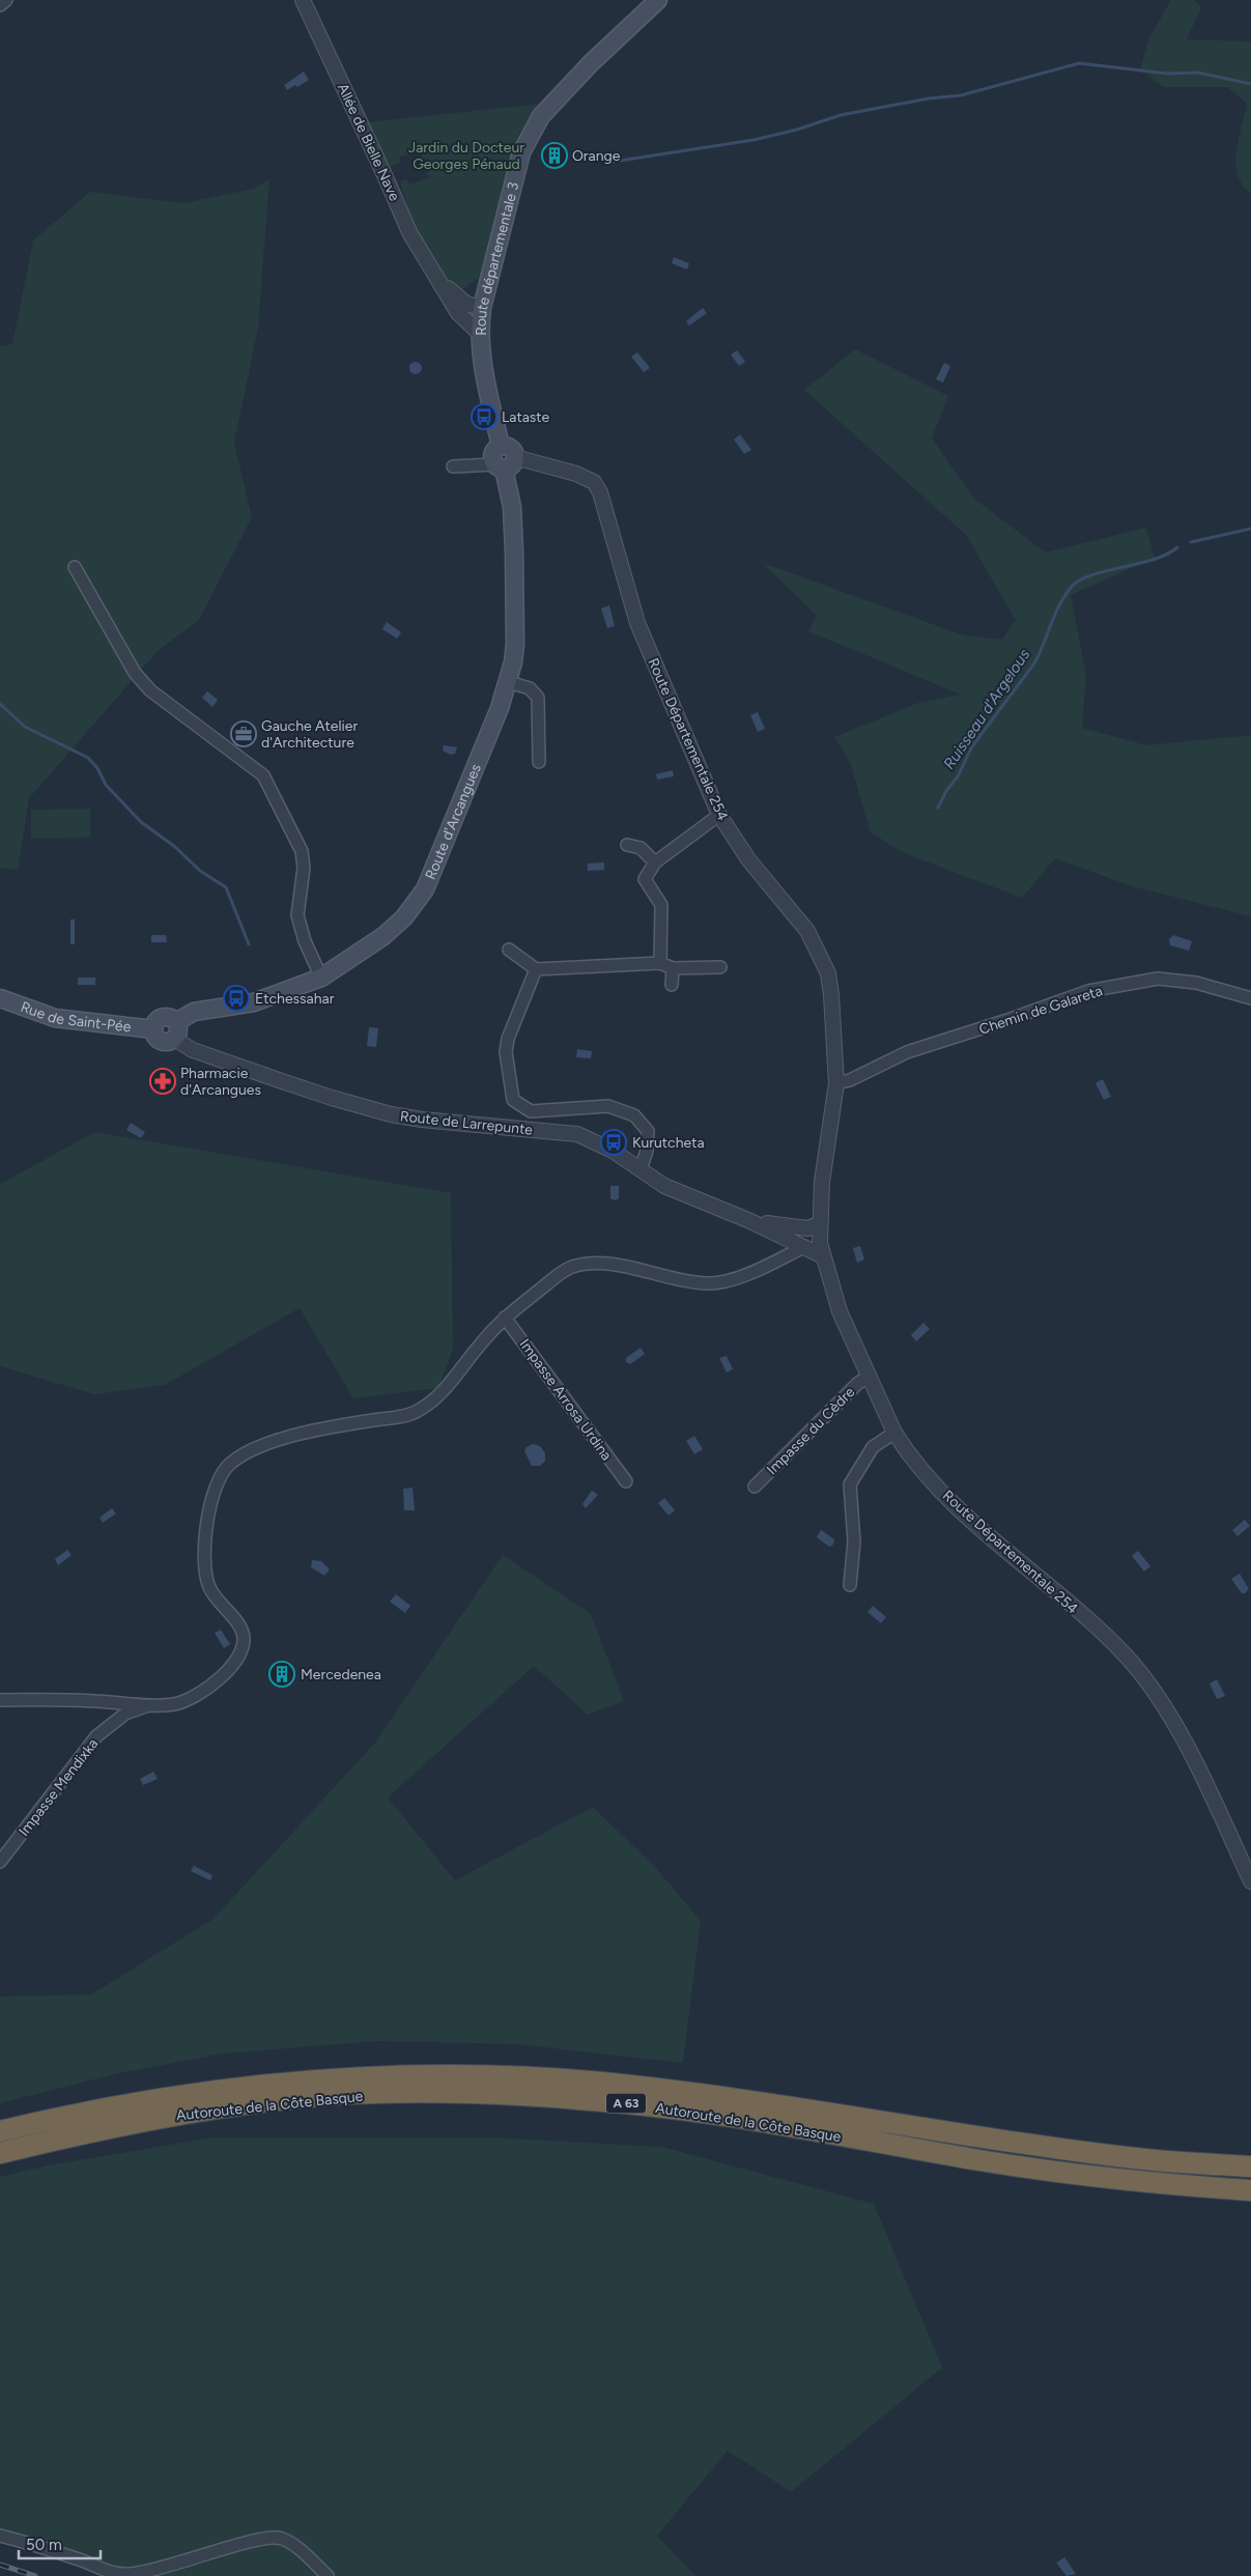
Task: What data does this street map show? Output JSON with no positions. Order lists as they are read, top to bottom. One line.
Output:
{"streets":{"highway":["A 63","Autoroute de la Côte Basque"],"main road":["Route départementale 3","Route d'Arcangues","Rue de Saint-Pée"],"street":["Allée de Bielle Nave","Route Départementale 254","Chemin de Galareta","Route de Larrepunte","Impasse Arrosa Urdina","Impasse du Cèdre","Impasse Mendixka"]},"crossings":[["Allée de Bielle Nave","Route départementale 3"],["Route départementale 3","Route Départementale 254"],["Route départementale 3","Route d'Arcangues"],["Route Départementale 254","Route d'Arcangues"],["Route Départementale 254","Chemin de Galareta"],["Route Départementale 254","Route de Larrepunte"],["Route Départementale 254","Impasse du Cèdre"],["Route d'Arcangues","Rue de Saint-Pée"],["Route d'Arcangues","Route de Larrepunte"],["Rue de Saint-Pée","Route de Larrepunte"]],"water":["Ruisseau d'Argelous"],"parks":["Jardin du Docteur Georges Pénaud"],"places":{"building":["Orange","Mercedenea"],"bus stop":["Lataste","Etchessahar","Kurutcheta"],"office":["Gauche Atelier d'Architecture"],"pharmacy":["Pharmacie d'Arcangues"]},"scale_bar":"50 m"}
